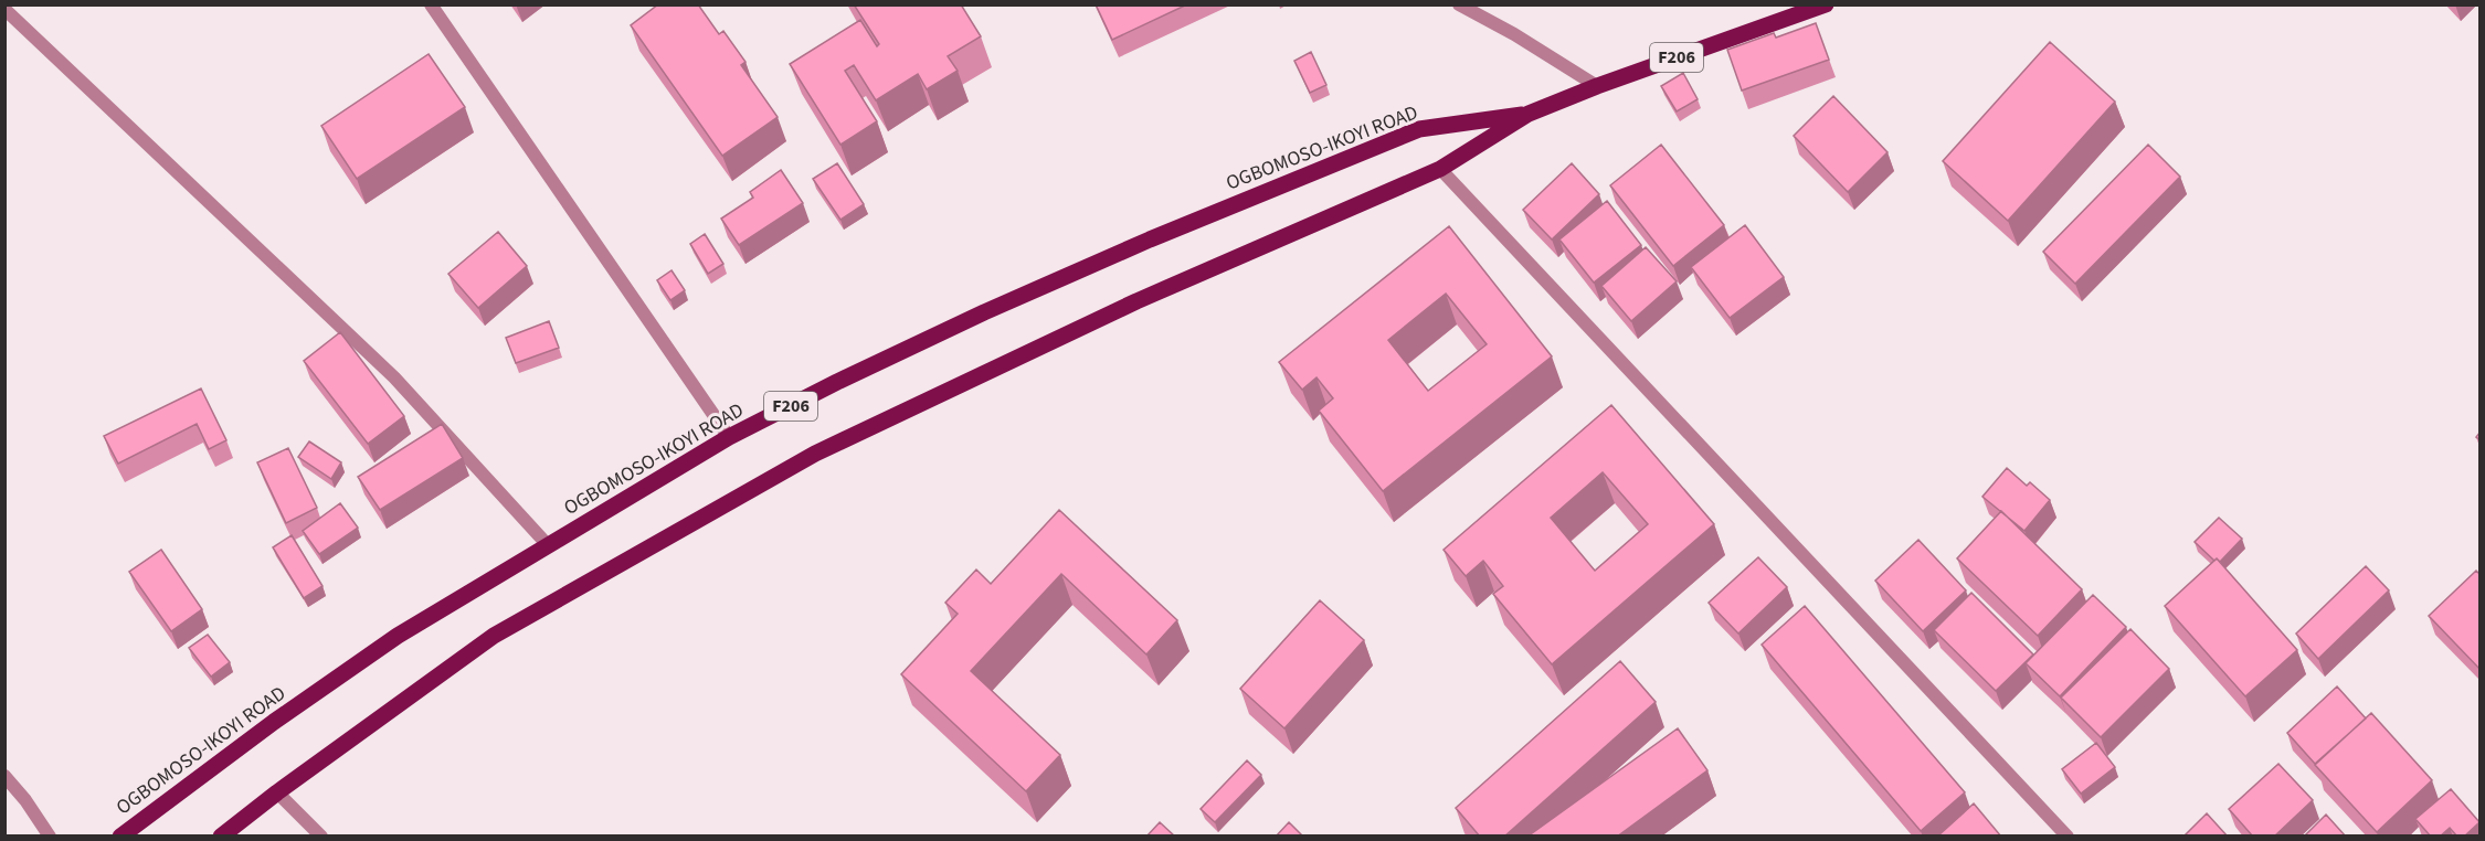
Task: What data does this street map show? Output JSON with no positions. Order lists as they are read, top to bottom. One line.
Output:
{"streets":{"main road":["F206","OGBOMOSO-IKOYI ROAD"]},"crossings":[["F206","OGBOMOSO-IKOYI ROAD"]]}
